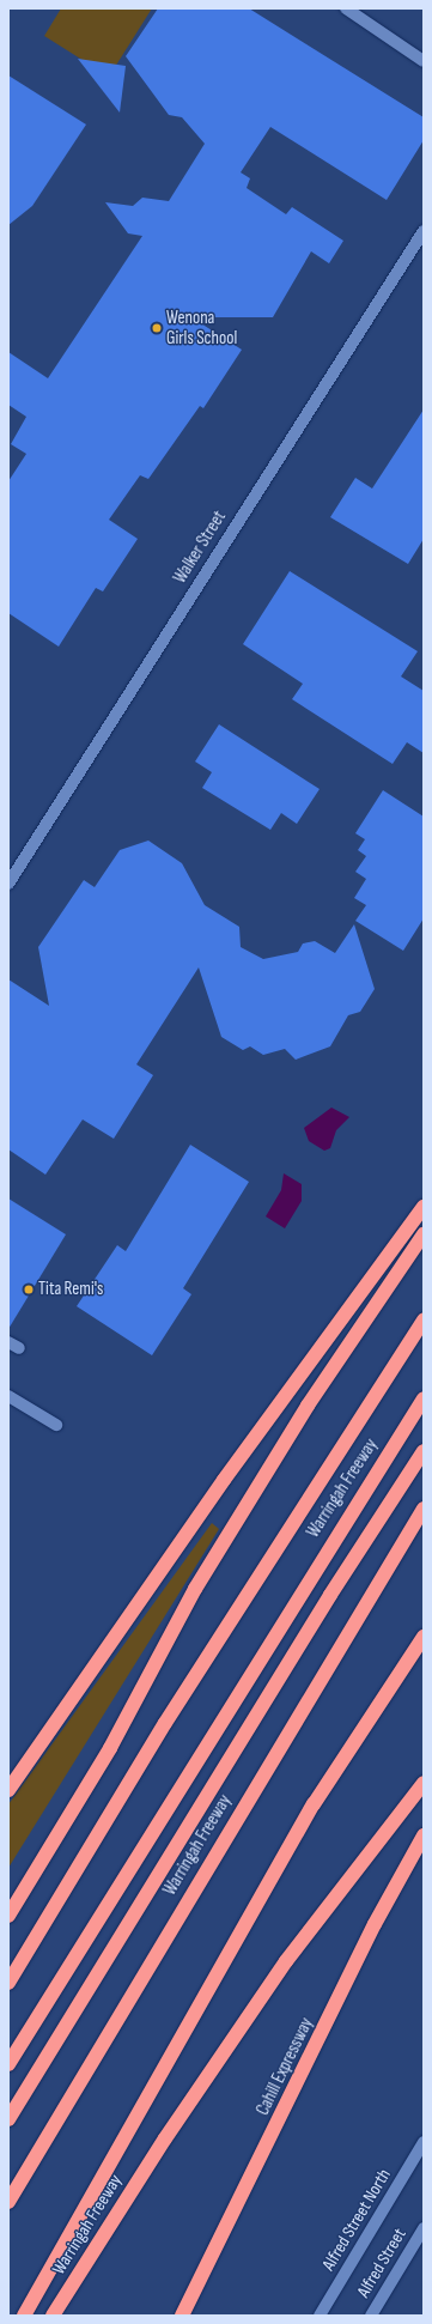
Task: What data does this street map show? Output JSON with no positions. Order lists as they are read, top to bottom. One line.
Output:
{"streets":{"highway":["Warringah Freeway","Cahill Expressway"],"street":["Walker Street","Alfred Street North","Alfred Street"]},"places":["Wenona Girls School","Tita Remi's"]}
